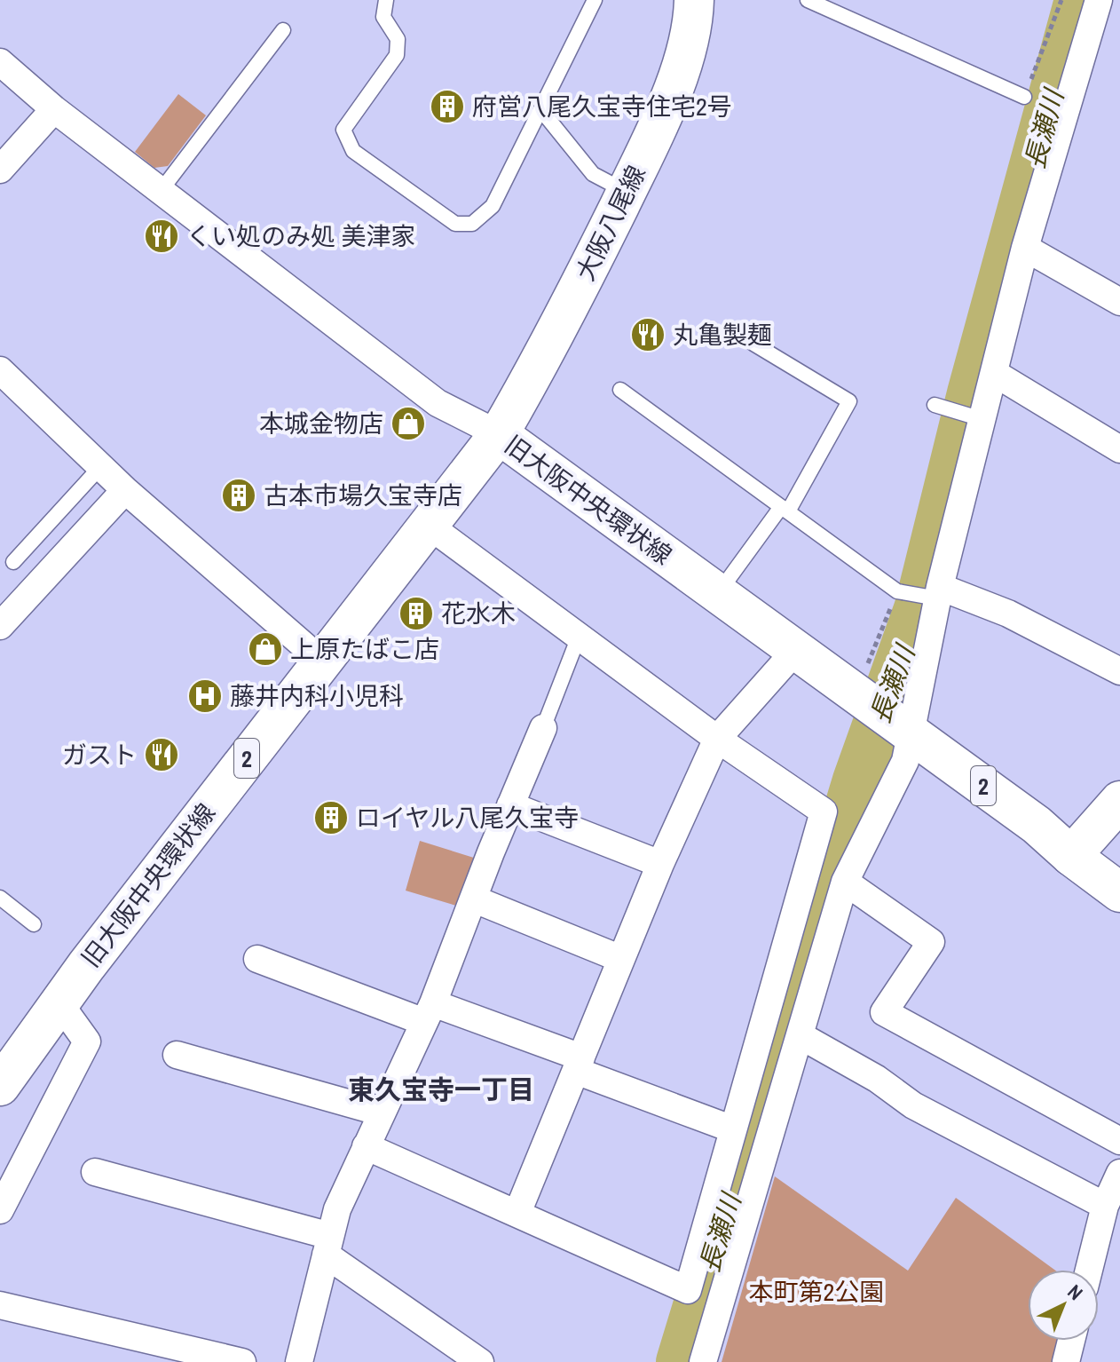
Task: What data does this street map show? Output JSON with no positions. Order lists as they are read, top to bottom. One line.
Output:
{"streets":{"main road":["大阪八尾線","旧大阪中央環状線","2"]},"crossings":[["大阪八尾線","旧大阪中央環状線"]],"districts":["東久宝寺一丁目"],"water":["長瀬川"],"parks":["本町第2公園"],"places":{"building":["府営八尾久宝寺住宅2号","古本市場久宝寺店","花水木","ロイヤル八尾久宝寺"],"restaurant":["くい処のみ処 美津家","丸亀製麺","ガスト"],"shop":["本城金物店","上原たばこ店"],"hospital":["藤井内科小児科"]},"north":"top right"}
